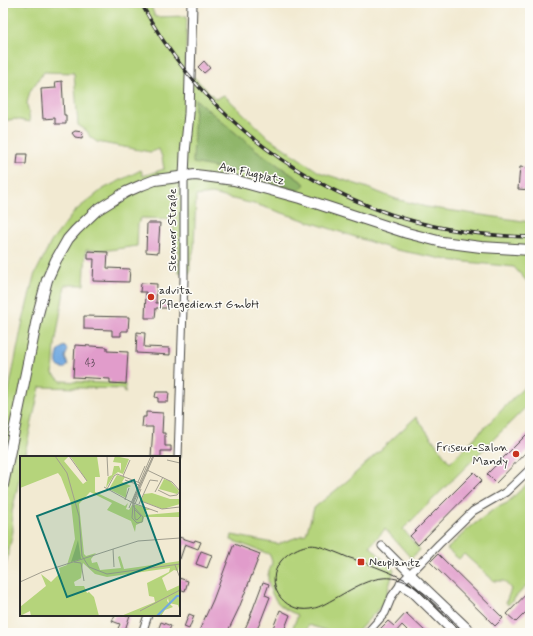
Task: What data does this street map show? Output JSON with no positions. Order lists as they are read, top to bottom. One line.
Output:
{"streets":{"main road":["Am Flugplatz"],"street":["Stenner Straße"]},"crossings":[["Am Flugplatz","Stenner Straße"]],"places":{"other":["advita Pflegedienst GmbH","Friseur-Salon Mandy"],"transit":["Neuplanitz"]},"house_numbers":["43"]}
